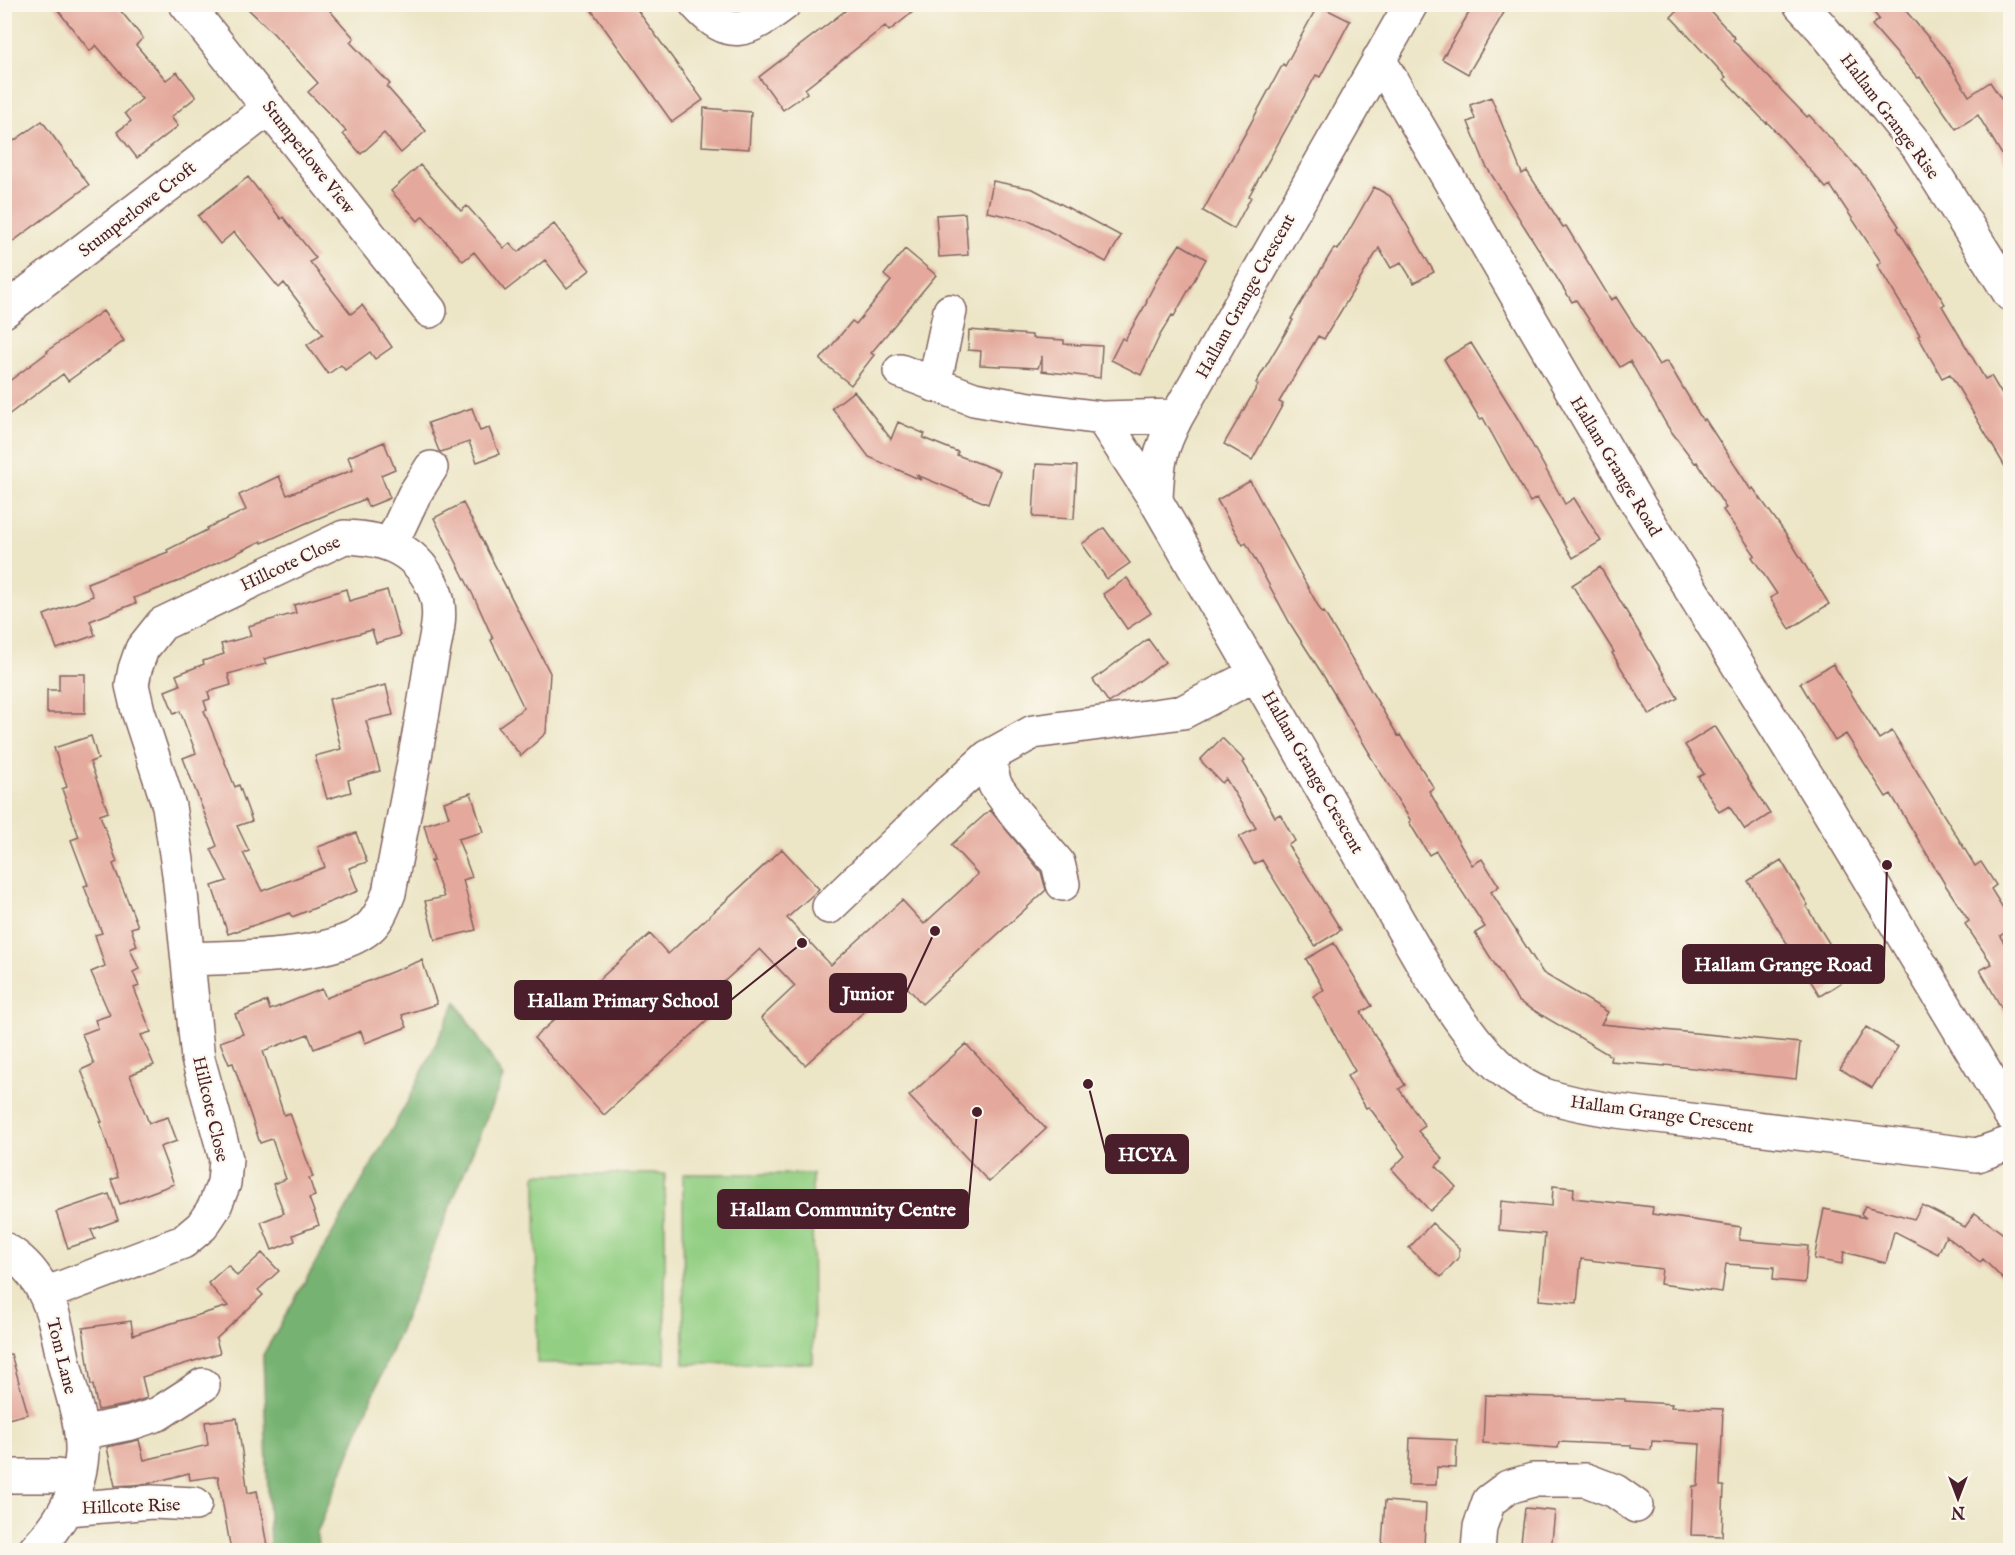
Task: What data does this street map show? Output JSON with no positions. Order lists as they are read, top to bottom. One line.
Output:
{"streets":{"street":["Hallam Grange Rise","Stumperlowe View","Stumperlowe Croft","Hallam Grange Crescent","Hallam Grange Road","Hillcote Close","Tom Lane","Hillcote Rise"]},"crossings":[["Stumperlowe View","Stumperlowe Croft"],["Hallam Grange Crescent","Hallam Grange Road"],["Hillcote Close","Tom Lane"],["Tom Lane","Hillcote Rise"]],"places":["Hallam Grange Road","Junior","Hallam Primary School","HCYA","Hallam Community Centre"],"north":"bottom"}
